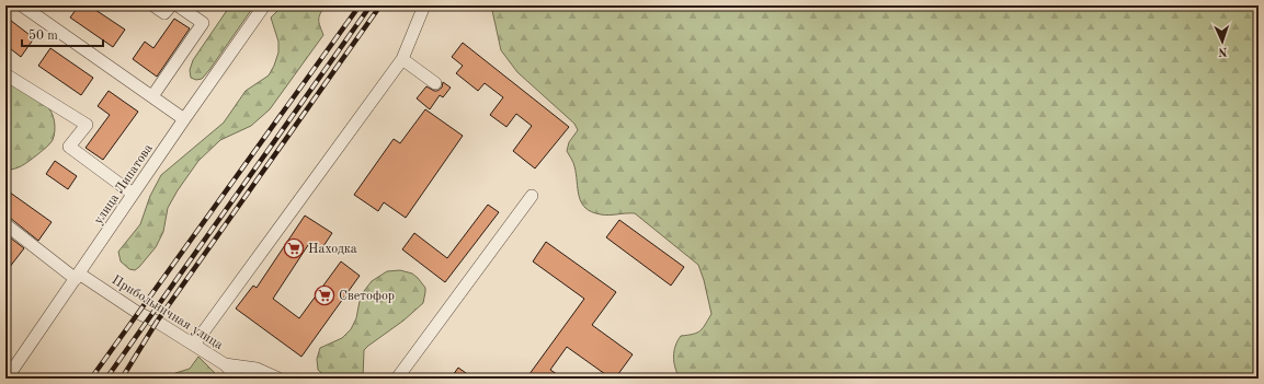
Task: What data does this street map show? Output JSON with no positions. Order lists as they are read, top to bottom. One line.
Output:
{"streets":{"street":["улица Липатова","Прибольничная улица"]},"crossings":[["улица Липатова","Прибольничная улица"]],"places":{"supermarket":["Находка","Светофор"]},"scale_bar":"50 m","north":"bottom"}
